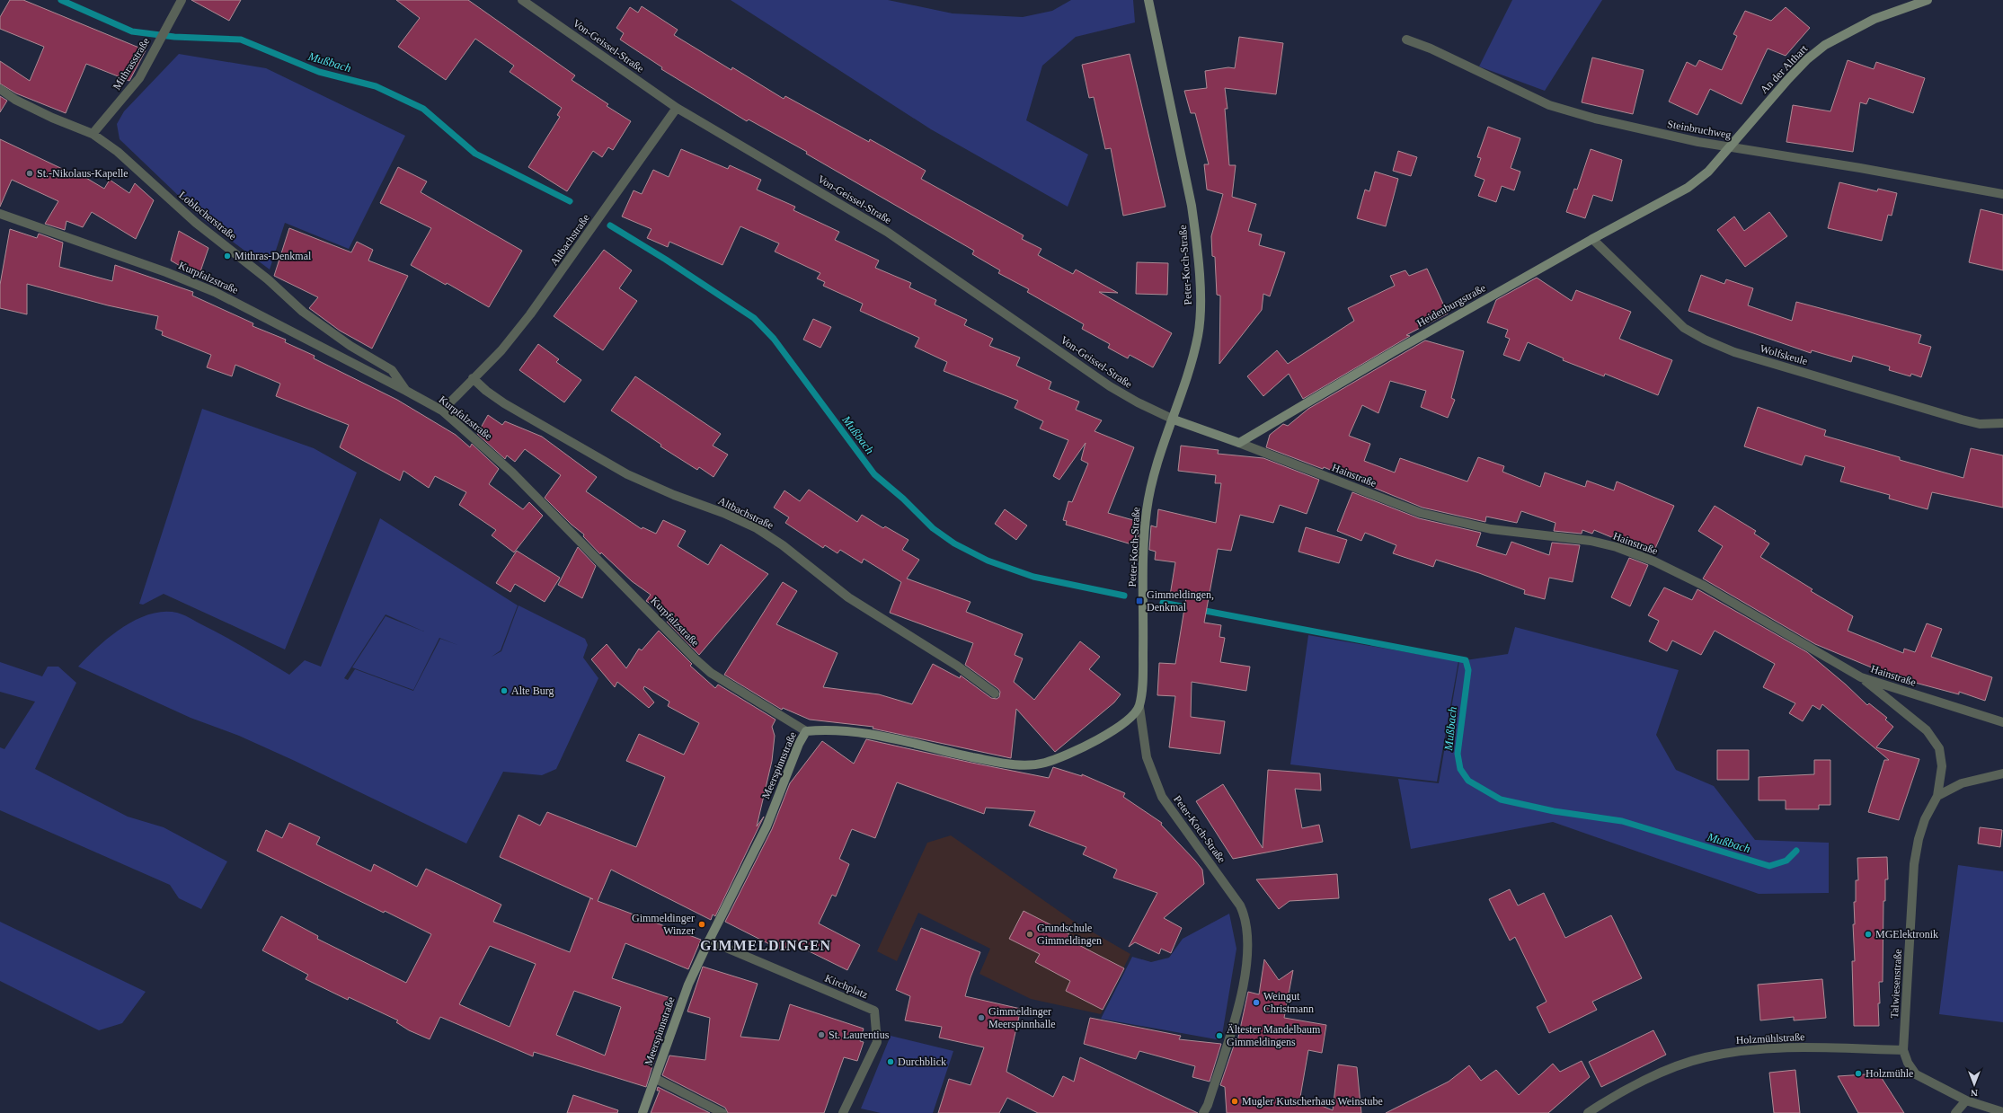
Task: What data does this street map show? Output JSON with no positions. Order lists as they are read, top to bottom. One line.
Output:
{"streets":{"street":["Von-Geissel-Straße","Mithrasstraße","An der Althart","Steinbruchweg","Loblocherstraße","Altbachstraße","Peter-Koch-Straße","Kurpfalzstraße","Heidenburgstraße","Wolfskeule","Hainstraße","Meerspinnstraße","Talwiesenstraße","Kirchplatz","Holzmühlstraße"]},"crossings":[["Von-Geissel-Straße","Altbachstraße"],["Von-Geissel-Straße","Peter-Koch-Straße"],["Mithrasstraße","Loblocherstraße"],["An der Althart","Steinbruchweg"],["An der Althart","Heidenburgstraße"],["Steinbruchweg","Heidenburgstraße"],["Loblocherstraße","Kurpfalzstraße"],["Altbachstraße","Kurpfalzstraße"],["Peter-Koch-Straße","Meerspinnstraße"],["Kurpfalzstraße","Meerspinnstraße"],["Heidenburgstraße","Wolfskeule"],["Heidenburgstraße","Hainstraße"],["Hainstraße","Talwiesenstraße"],["Meerspinnstraße","Kirchplatz"],["Talwiesenstraße","Holzmühlstraße"]],"districts":["GIMMELDINGEN"],"water":["Mußbach"],"places":{"other":["St.-Nikolaus-Kapelle","Mithras-Denkmal","Alte Burg","Gimmeldinger Winzer","Grundschule Gimmeldingen","MGElektronik","Weingut Christmann","Gimmeldinger Meerspinnhalle","St. Laurentius","Ältester Mandelbaum Gimmeldingens","Durchblick","Holzmühle","Mugler Kutscherhaus Weinstube"],"transit":["Gimmeldingen, Denkmal"]},"north":"bottom"}
